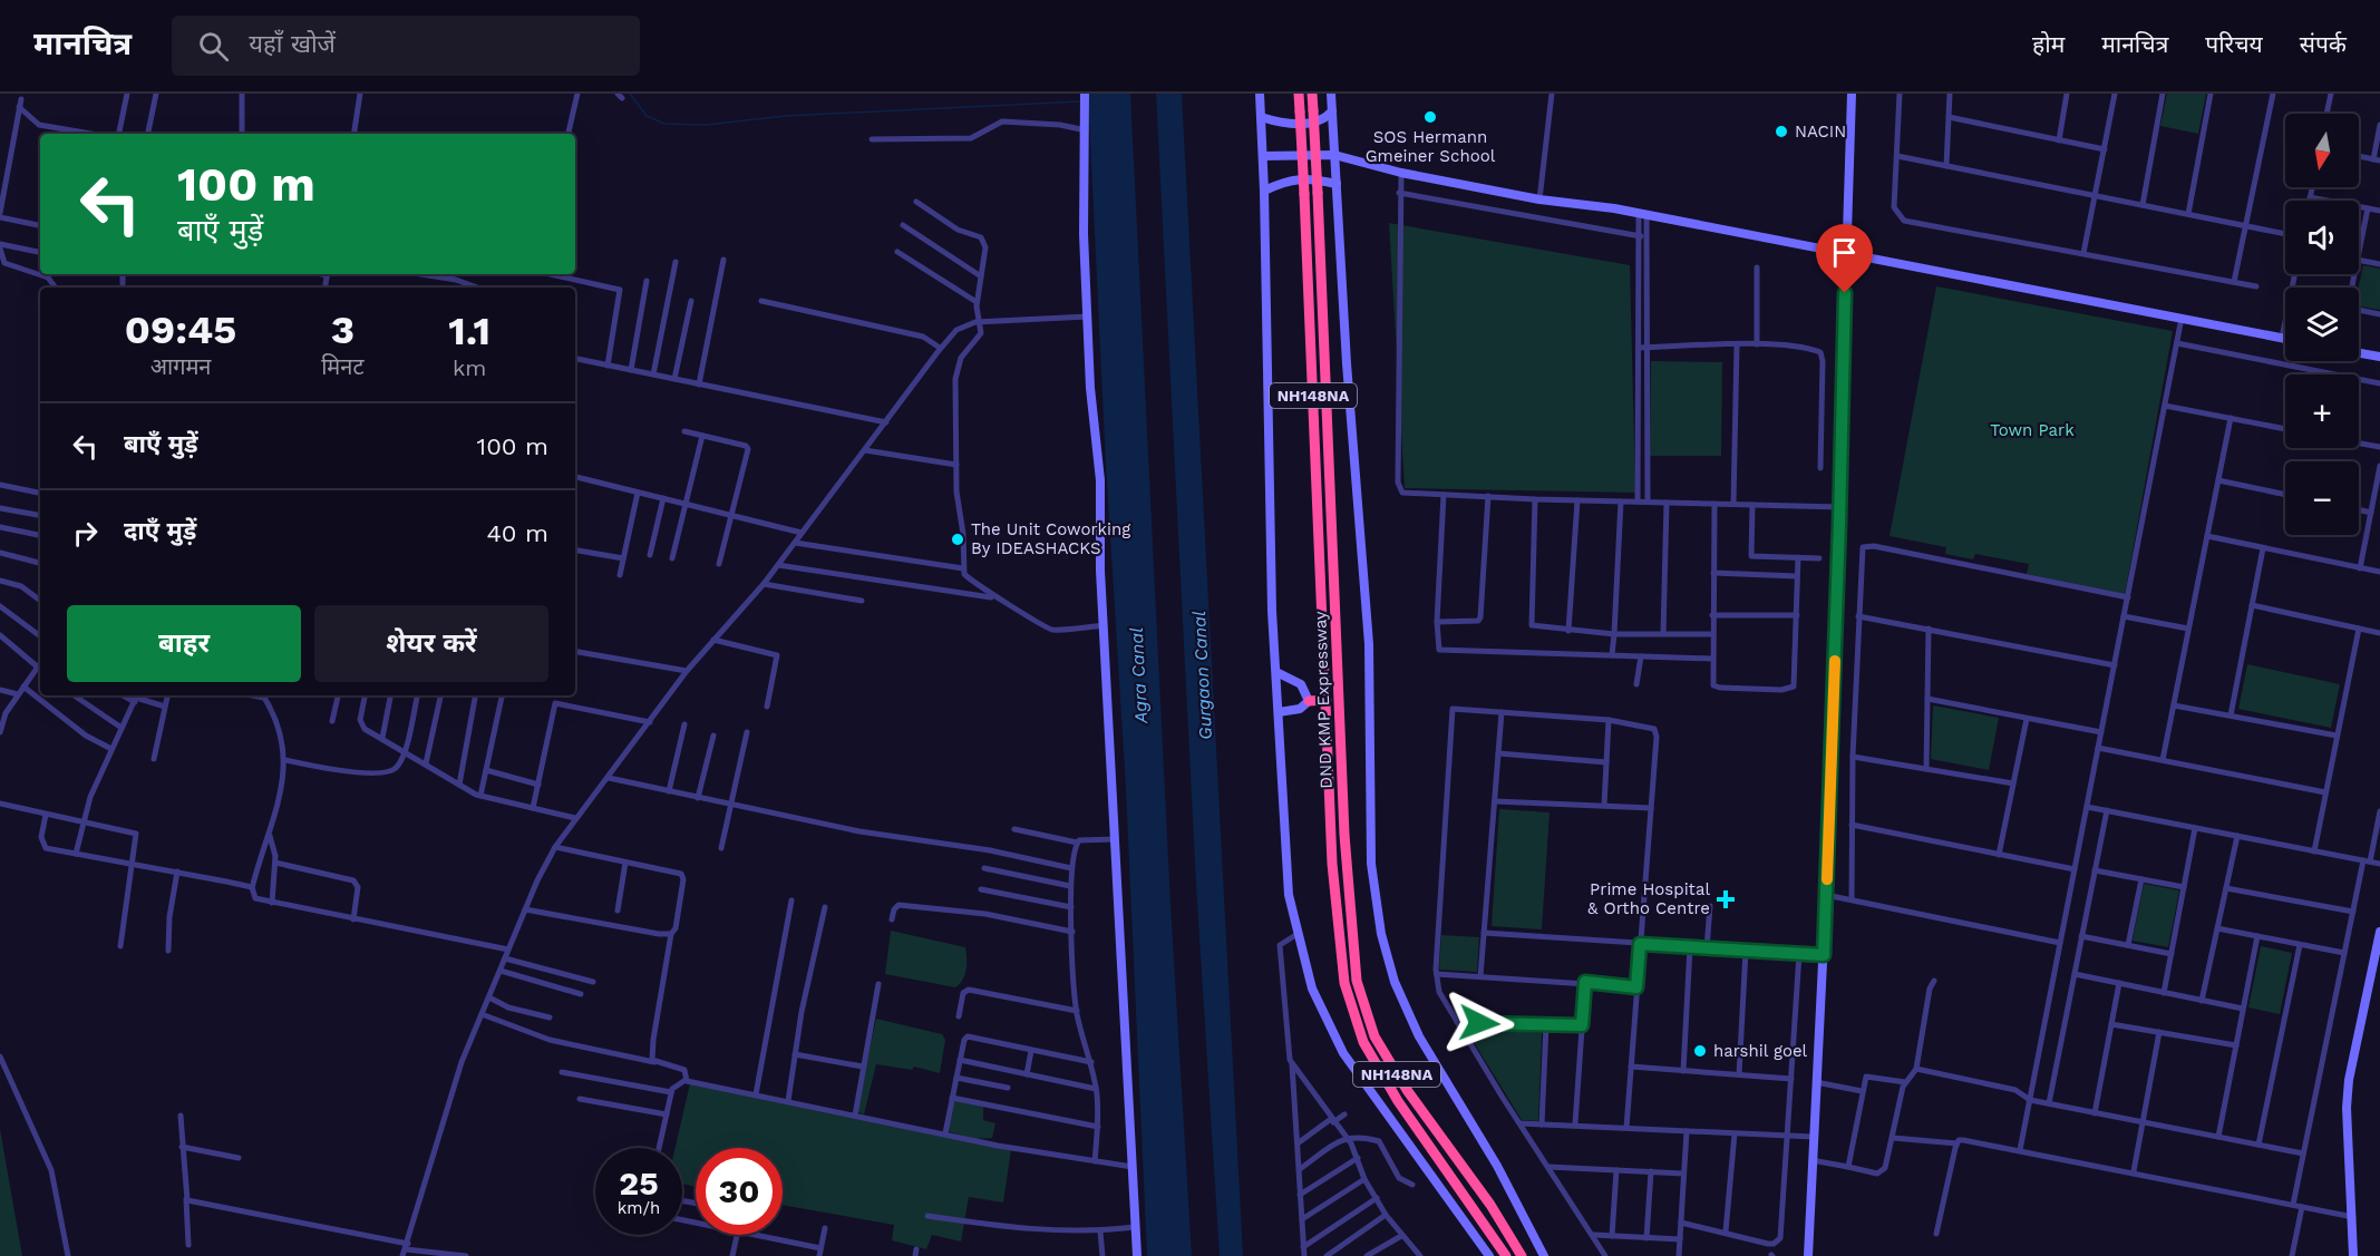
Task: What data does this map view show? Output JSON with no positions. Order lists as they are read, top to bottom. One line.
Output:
{"streets":{"highway":["NH148NA","DND KMP Expressway"]},"water":["Agra Canal","Gurgaon Canal"],"parks":["Town Park"],"places":{"other":["SOS Hermann Gmeiner School","NACIN","The Unit Coworking By IDEASHACKS","harshil goel"],"health":["Prime Hospital & Ortho Centre"]},"north":"bottom","page":{"header":"मानचित्र","search":"यहाँ खोजें","nav":["होम","मानचित्र","परिचय","संपर्क"],"map_buttons":["+","−"],"turn":["100 m","बाएँ मुड़ें"],"eta":["09:45","आगमन","3","मिनट","1.1","km"],"list":[{"name":"बाएँ मुड़ें","value":"100 m"},{"name":"दाएँ मुड़ें","value":"40 m"}],"buttons":["बाहर","शेयर करें"],"speed":"25 km/h","limit":"30"}}
